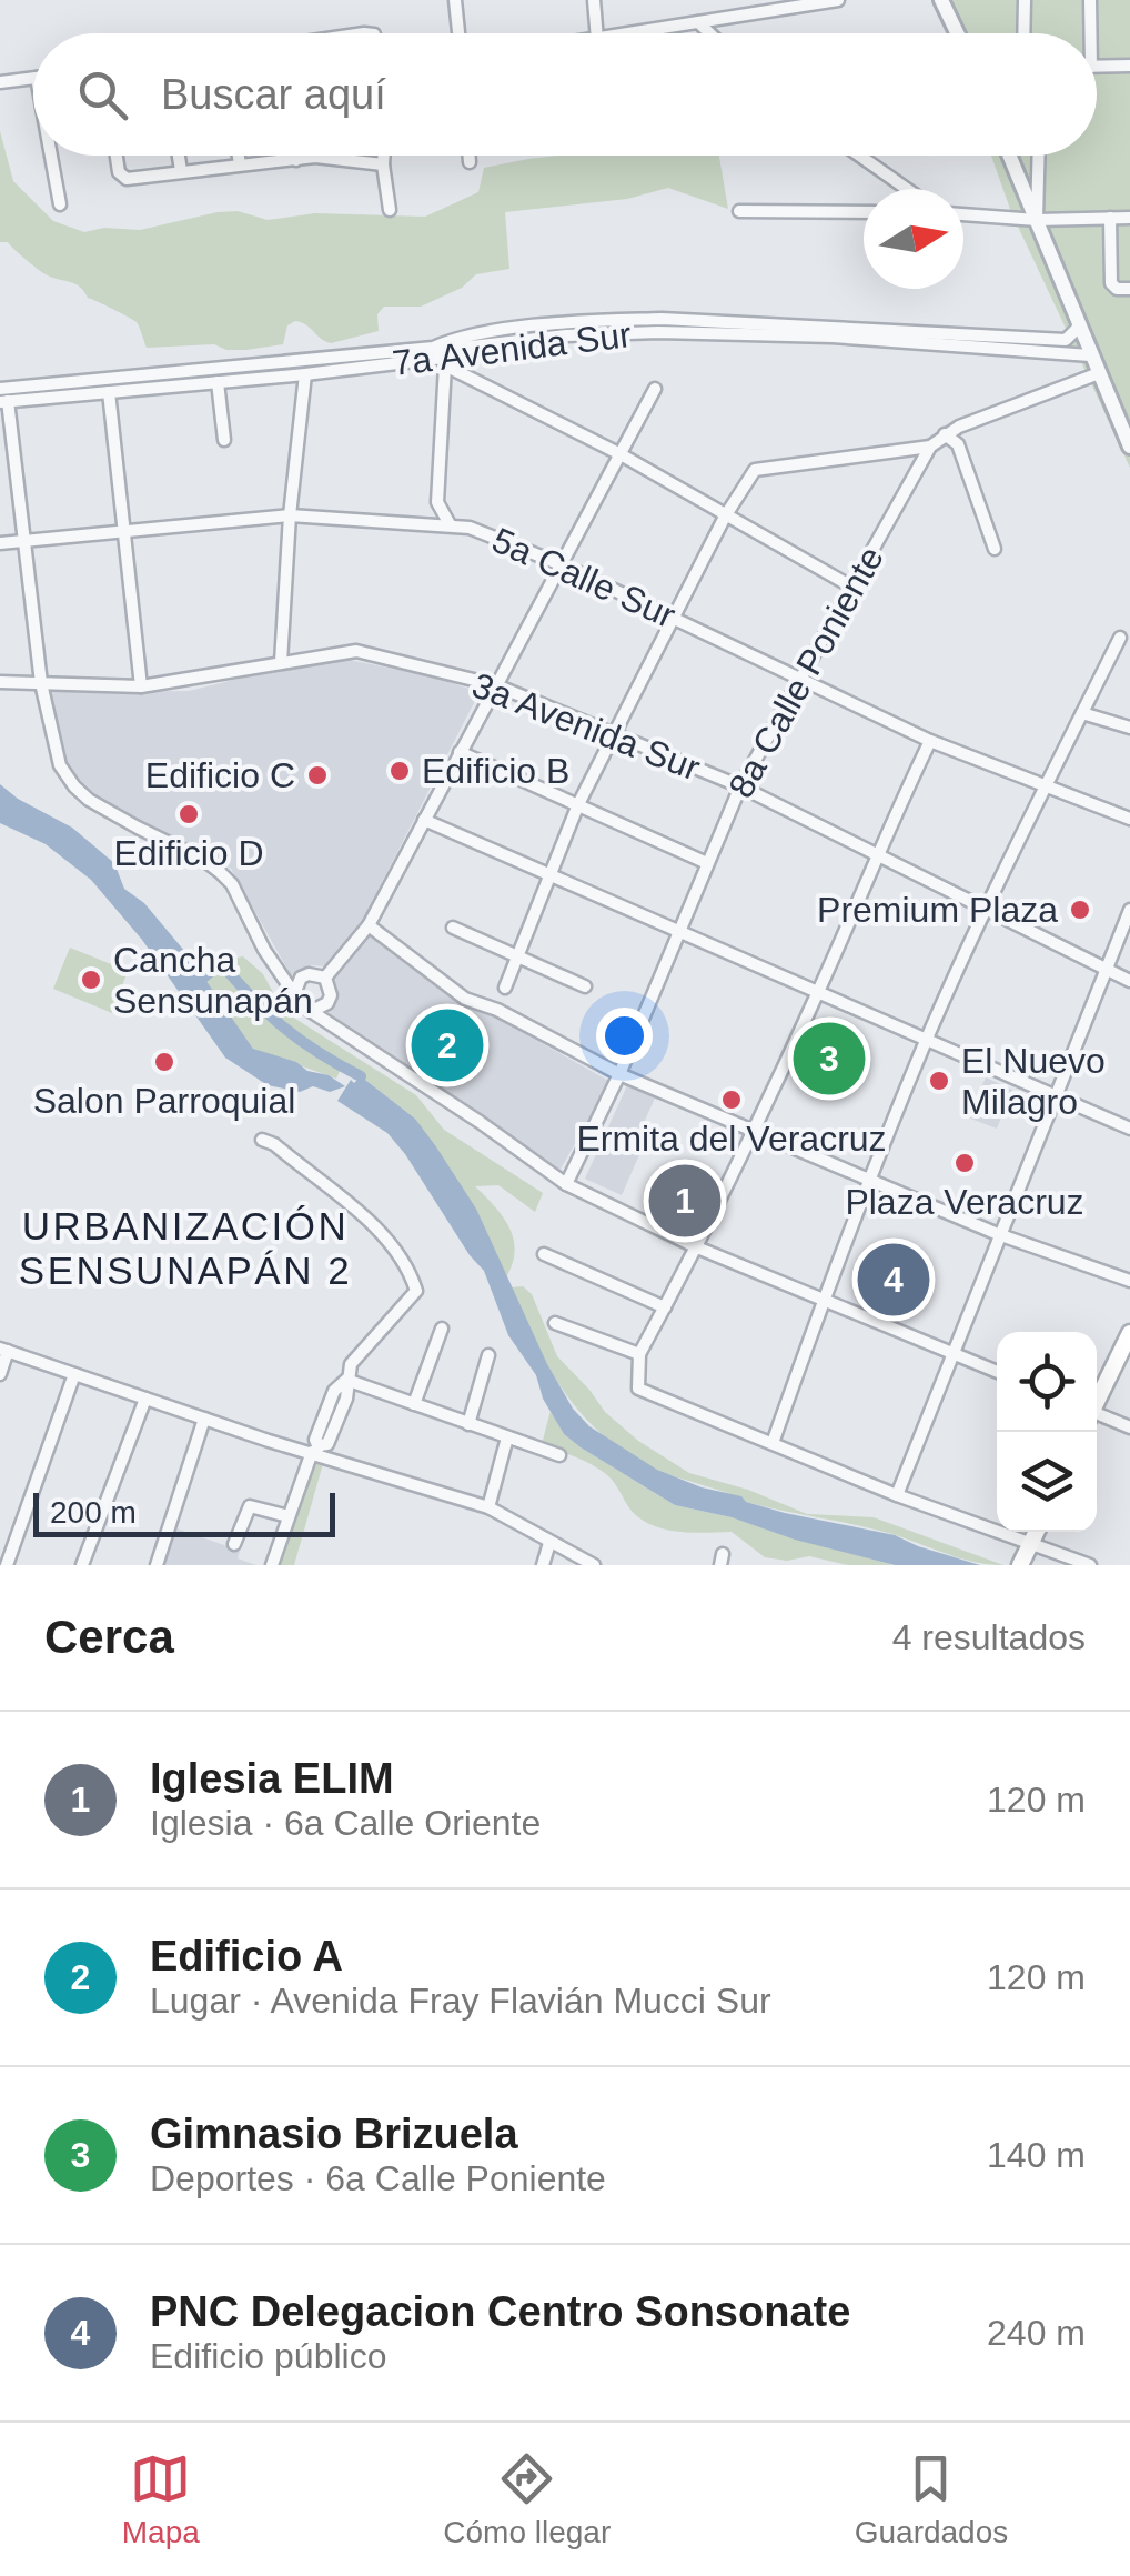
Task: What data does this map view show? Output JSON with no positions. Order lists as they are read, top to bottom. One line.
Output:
{"streets":{"street":["7a Avenida Sur","5a Calle Sur","8a Calle Poniente","3a Avenida Sur"]},"crossings":[["5a Calle Sur","8a Calle Poniente"],["8a Calle Poniente","3a Avenida Sur"]],"districts":["URBANIZACIÓN SENSUNAPÁN 2"],"places":["Edificio B","Edificio C","Edificio D","Premium Plaza","Cancha Sensunapán","Salon Parroquial","El Nuevo Milagro","Ermita del Veracruz","Plaza Veracruz"],"scale_bar":"200 m","north":"right","page":{"search":"Buscar aquí","pins":["2","3","1","4"],"scale":"200 m","heading":["Cerca","4 resultados"],"list":[{"mark":"1","name":"Iglesia ELIM","note":"Iglesia · 6a Calle Oriente","value":"120 m"},{"mark":"2","name":"Edificio A","note":"Lugar · Avenida Fray Flavián Mucci Sur","value":"120 m"},{"mark":"3","name":"Gimnasio Brizuela","note":"Deportes · 6a Calle Poniente","value":"140 m"},{"mark":"4","name":"PNC Delegacion Centro Sonsonate","note":"Edificio público","value":"240 m"}],"nav":["Mapa","Cómo llegar","Guardados"]}}
